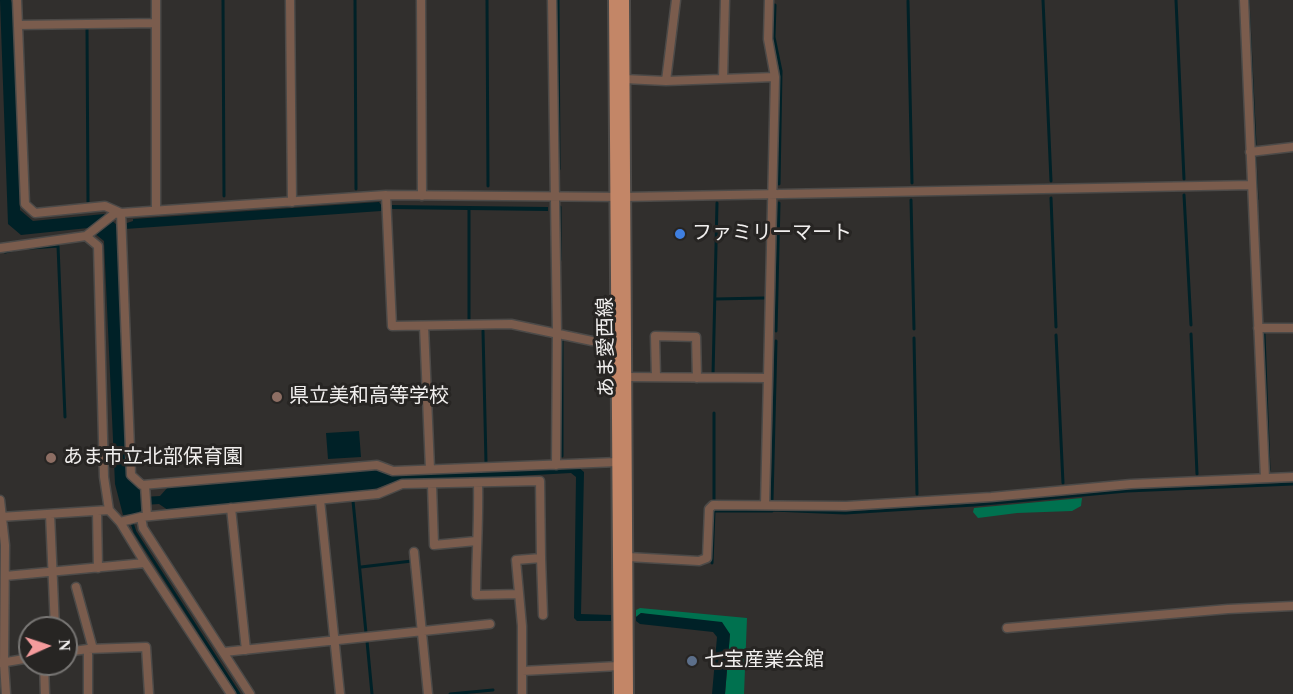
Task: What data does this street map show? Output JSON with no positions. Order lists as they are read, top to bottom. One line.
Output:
{"streets":{"main road":["あま愛西線"]},"places":["ファミリーマート","県立美和高等学校","あま市立北部保育園","七宝産業会館"],"north":"right"}
